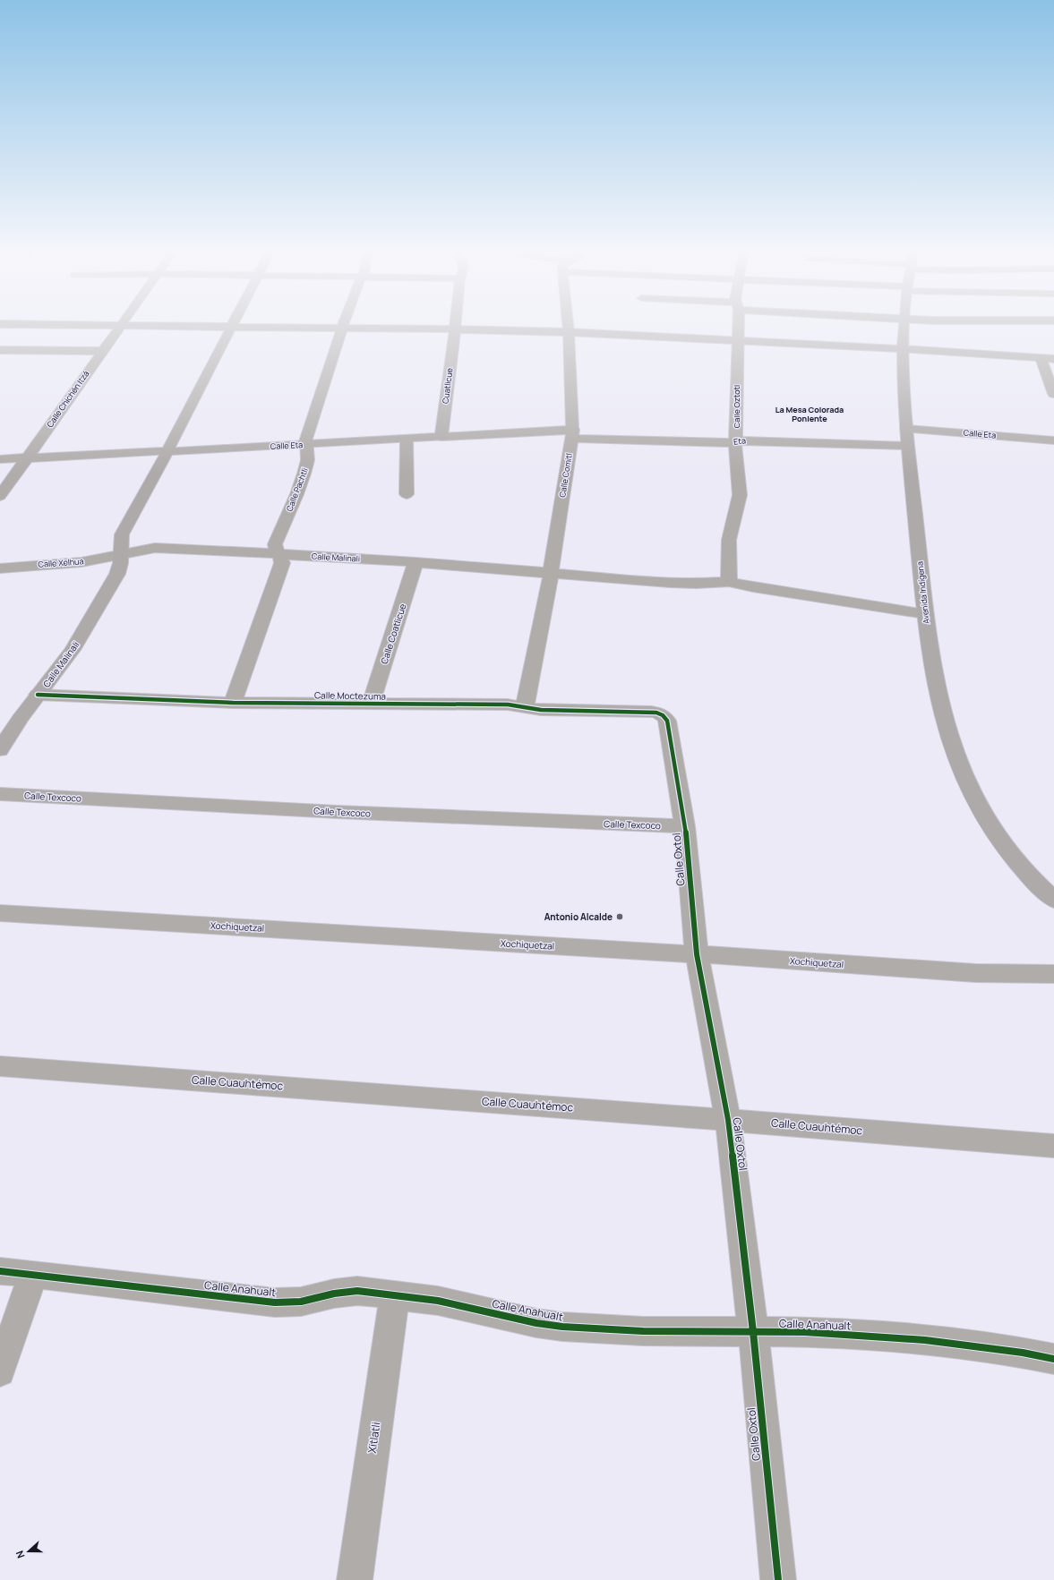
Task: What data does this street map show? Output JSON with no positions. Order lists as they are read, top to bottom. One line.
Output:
{"streets":{"street":["Cuatlicue","Calle Chichén Itzá","Calle Oztotl","Calle Eta","Eta","Calle Comitl","Calle Pachtli","Calle Malinali","Calle Xelhua","Avenida Indígena","Calle Coatlicue","Calle Moctezuma","Calle Texcoco","Calle Oxtol","Xochiquetzal","Calle Cuauhtémoc","Calle Anahualt","Xitlatli"]},"crossings":[["Cuatlicue","Calle Eta"],["Calle Chichén Itzá","Calle Eta"],["Calle Oztotl","Eta"],["Calle Oztotl","Calle Malinali"],["Calle Eta","Eta"],["Calle Eta","Calle Comitl"],["Calle Eta","Calle Pachtli"],["Calle Eta","Calle Malinali"],["Calle Eta","Avenida Indígena"],["Eta","Calle Comitl"],["Eta","Avenida Indígena"],["Calle Comitl","Calle Malinali"],["Calle Comitl","Calle Moctezuma"],["Calle Pachtli","Calle Malinali"],["Calle Pachtli","Calle Moctezuma"],["Calle Malinali","Calle Xelhua"],["Calle Malinali","Avenida Indígena"],["Calle Malinali","Calle Coatlicue"],["Calle Malinali","Calle Moctezuma"],["Calle Coatlicue","Calle Moctezuma"],["Calle Moctezuma","Calle Oxtol"],["Calle Texcoco","Calle Oxtol"],["Calle Oxtol","Xochiquetzal"],["Calle Oxtol","Calle Cuauhtémoc"],["Calle Oxtol","Calle Anahualt"],["Calle Anahualt","Xitlatli"]],"districts":["La Mesa Colorada Poniente"],"places":["Antonio Alcalde"],"north":"left"}
